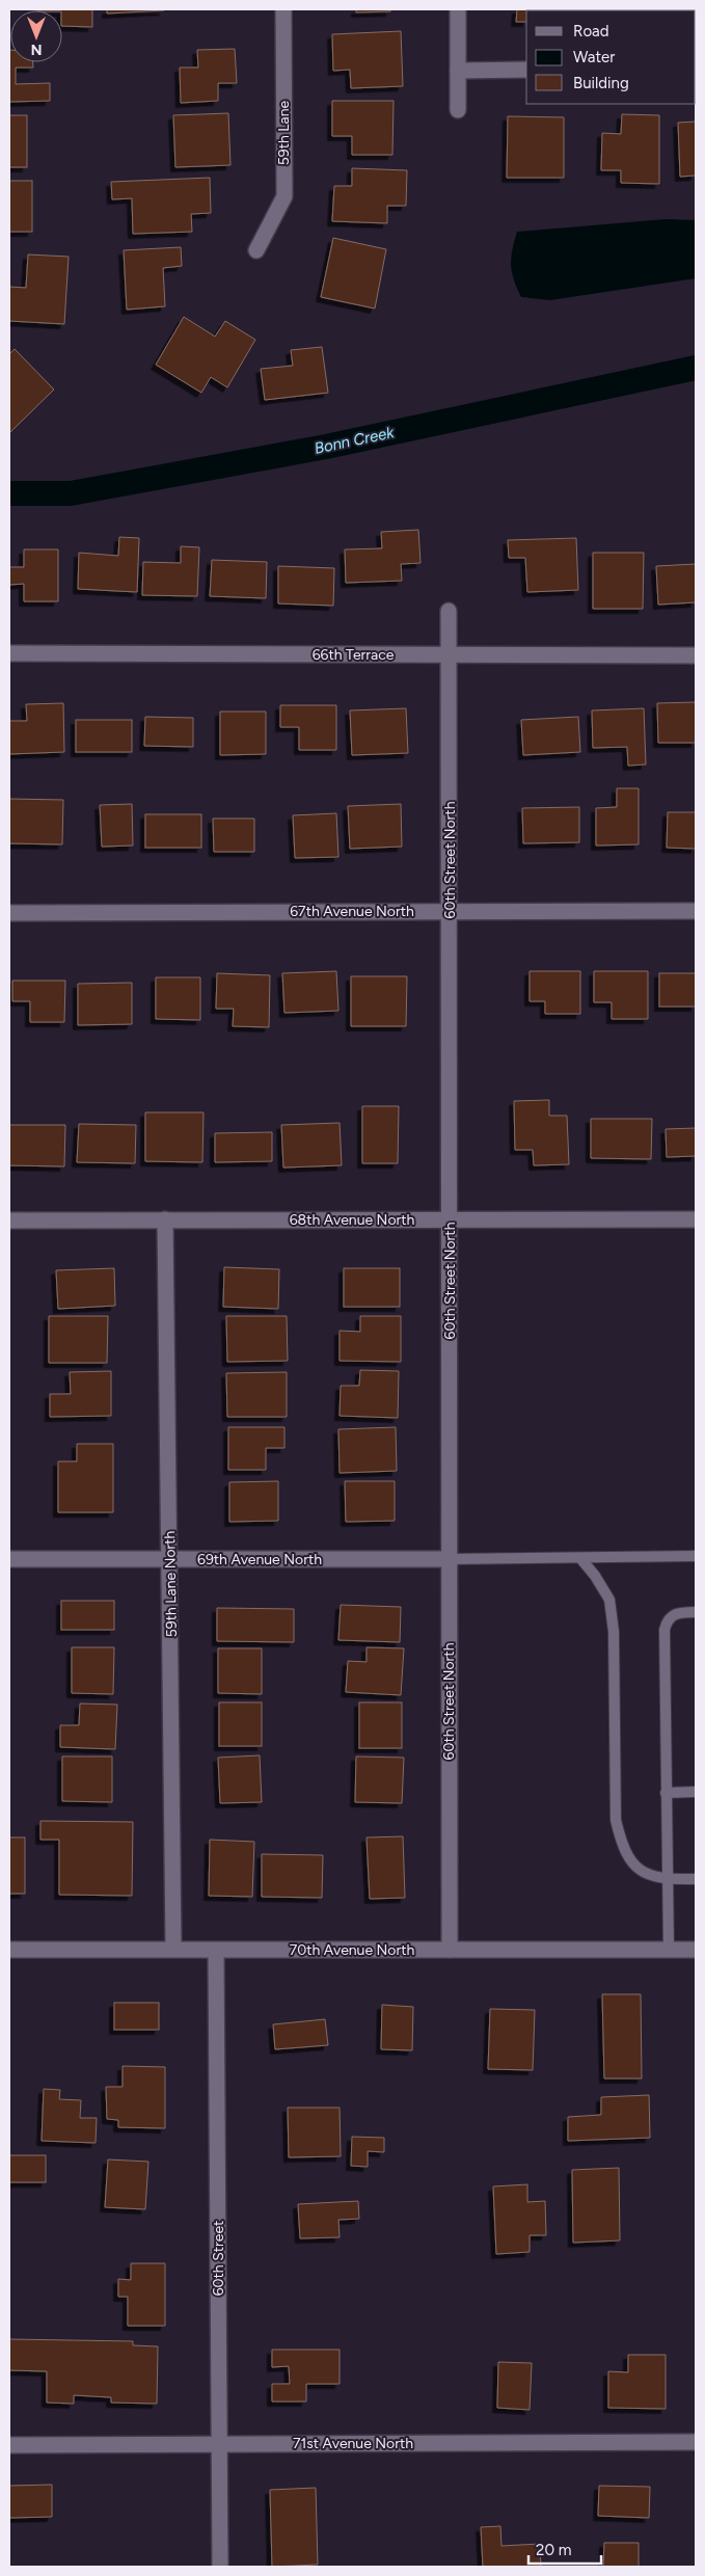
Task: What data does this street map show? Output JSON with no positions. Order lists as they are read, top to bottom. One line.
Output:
{"streets":{"street":["59th Lane","66th Terrace","60th Street North","67th Avenue North","68th Avenue North","69th Avenue North","59th Lane North","70th Avenue North","60th Street","71st Avenue North"]},"crossings":[["66th Terrace","60th Street North"],["60th Street North","67th Avenue North"],["60th Street North","68th Avenue North"],["60th Street North","69th Avenue North"],["60th Street North","70th Avenue North"],["68th Avenue North","59th Lane North"],["69th Avenue North","59th Lane North"],["59th Lane North","70th Avenue North"],["70th Avenue North","60th Street"],["60th Street","71st Avenue North"]],"water":["Bonn Creek"],"legend":["Road","Water","Building"],"scale_bar":"20 m","north":"bottom"}
